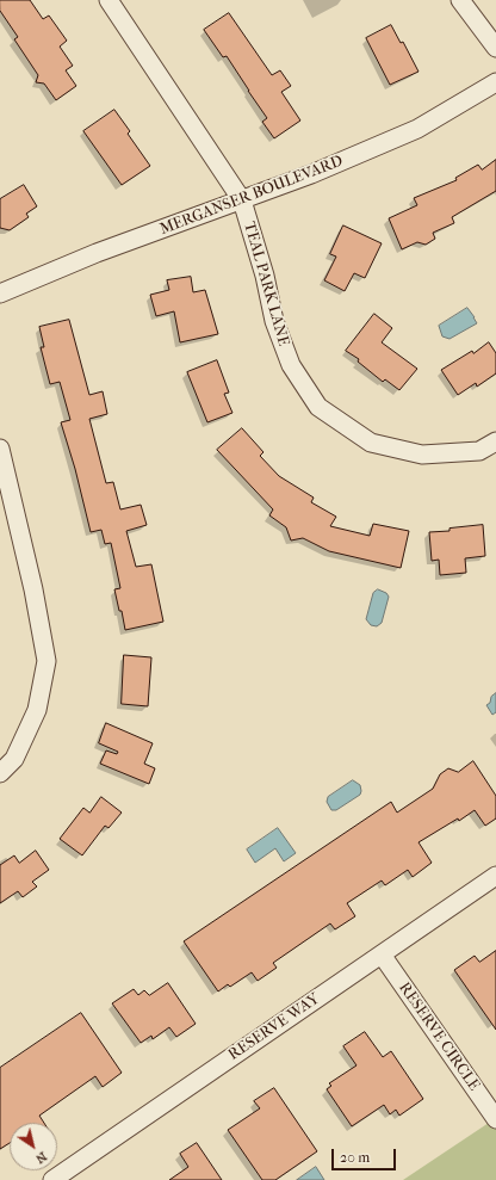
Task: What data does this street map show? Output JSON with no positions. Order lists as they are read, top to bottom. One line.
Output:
{"streets":{"street":["MERGANSER BOULEVARD","TEAL PARK LANE","RESERVE WAY","RESERVE CIRCLE"]},"crossings":[["MERGANSER BOULEVARD","TEAL PARK LANE"],["RESERVE WAY","RESERVE CIRCLE"]],"scale_bar":"20 m","north":"bottom right"}
